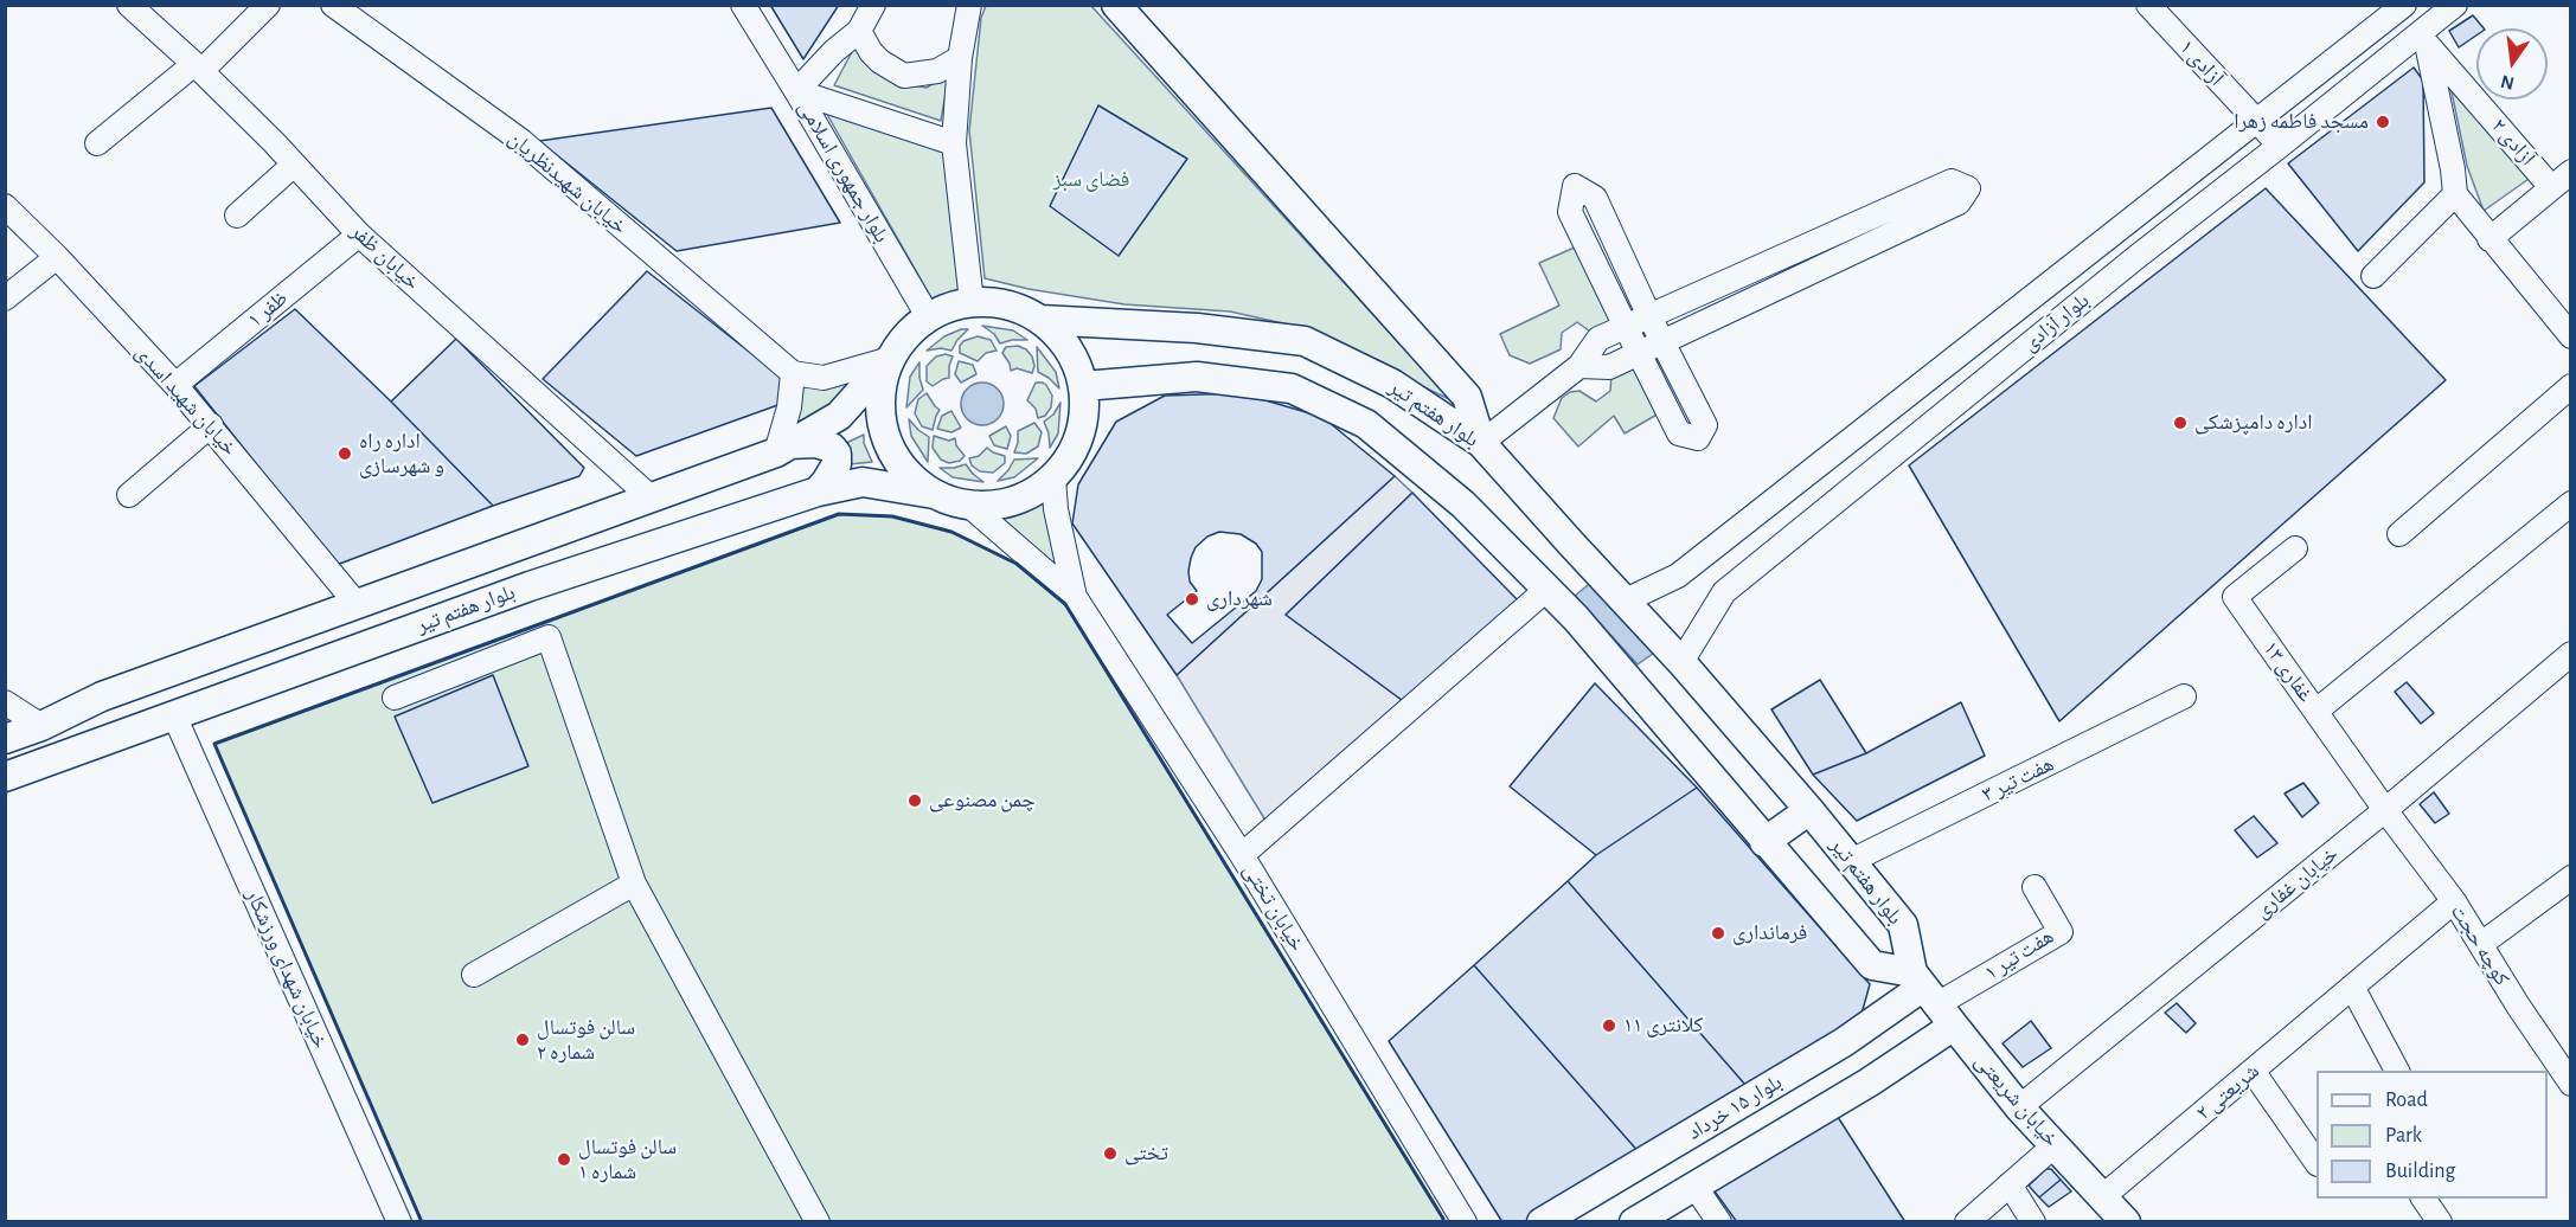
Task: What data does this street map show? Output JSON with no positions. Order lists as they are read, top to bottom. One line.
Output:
{"streets":{"main road":["بلوار هفتم تیر","خیابان شریعتی","بلوار ۱۵ خرداد"],"street":["آزادی ۱","آزادی ۲","بلوار جمهوری اسلامی","خیابان شهیدنظریان","خیابان ظفر","ظفر ۱","بلوار آزادی","خیابان شهید اسدی","غفاری ۱۳","هفت تیر ۳","خیابان غفاری","خیابان تختی","کوچه حجت","هفت تیر ۱","خیابان شهدای ورزشکار","شریعتی ۲"]},"crossings":[["آزادی ۱","بلوار آزادی"],["آزادی ۲","بلوار آزادی"],["بلوار جمهوری اسلامی","بلوار هفتم تیر"],["خیابان ظفر","ظفر ۱"],["خیابان ظفر","بلوار هفتم تیر"],["ظفر ۱","خیابان شهید اسدی"],["بلوار آزادی","بلوار هفتم تیر"],["خیابان شهید اسدی","بلوار هفتم تیر"],["بلوار هفتم تیر","هفت تیر ۳"],["بلوار هفتم تیر","هفت تیر ۱"],["بلوار هفتم تیر","خیابان شهدای ورزشکار"],["بلوار هفتم تیر","خیابان شریعتی"],["بلوار هفتم تیر","بلوار ۱۵ خرداد"],["غفاری ۱۳","خیابان غفاری"],["غفاری ۱۳","کوچه حجت"],["خیابان غفاری","کوچه حجت"],["خیابان غفاری","خیابان شریعتی"],["کوچه حجت","شریعتی ۲"],["هفت تیر ۱","خیابان شریعتی"],["هفت تیر ۱","بلوار ۱۵ خرداد"],["شریعتی ۲","خیابان شریعتی"],["خیابان شریعتی","بلوار ۱۵ خرداد"]],"parks":["فضای سبز"],"places":["مسجد فاطمه زهرا","اداره دامپزشکی","اداره راه و شهرسازی","شهرداری","چمن مصنوعی","فرمانداری","کلانتری ۱۱","سالن فوتسال شماره ۲","تختی","سالن فوتسال شماره ۱"],"legend":["Road","Park","Building"],"north":"bottom"}
